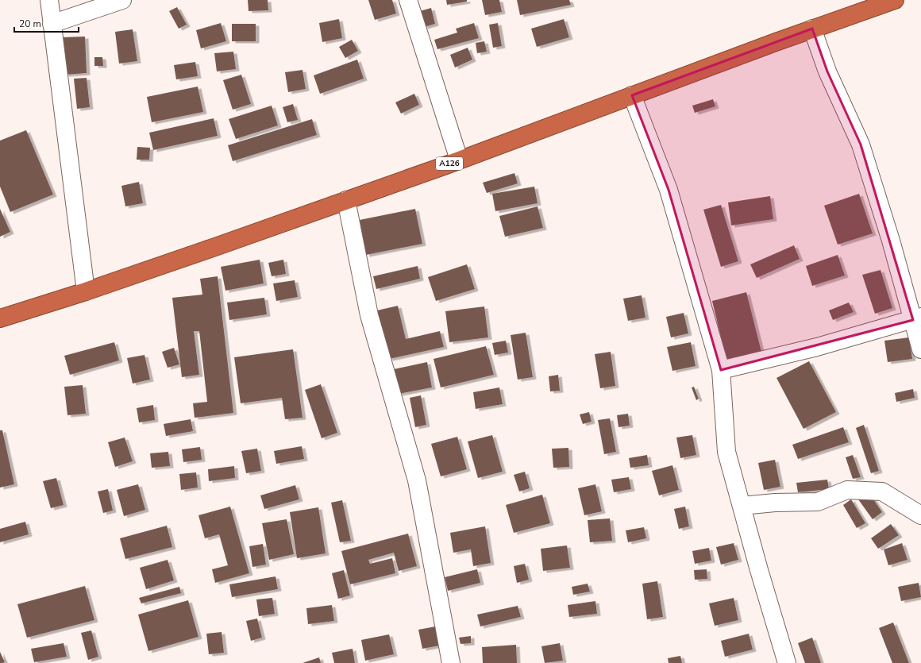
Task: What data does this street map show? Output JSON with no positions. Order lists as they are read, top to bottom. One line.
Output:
{"streets":{"highway":["A126"]},"scale_bar":"20 m"}
